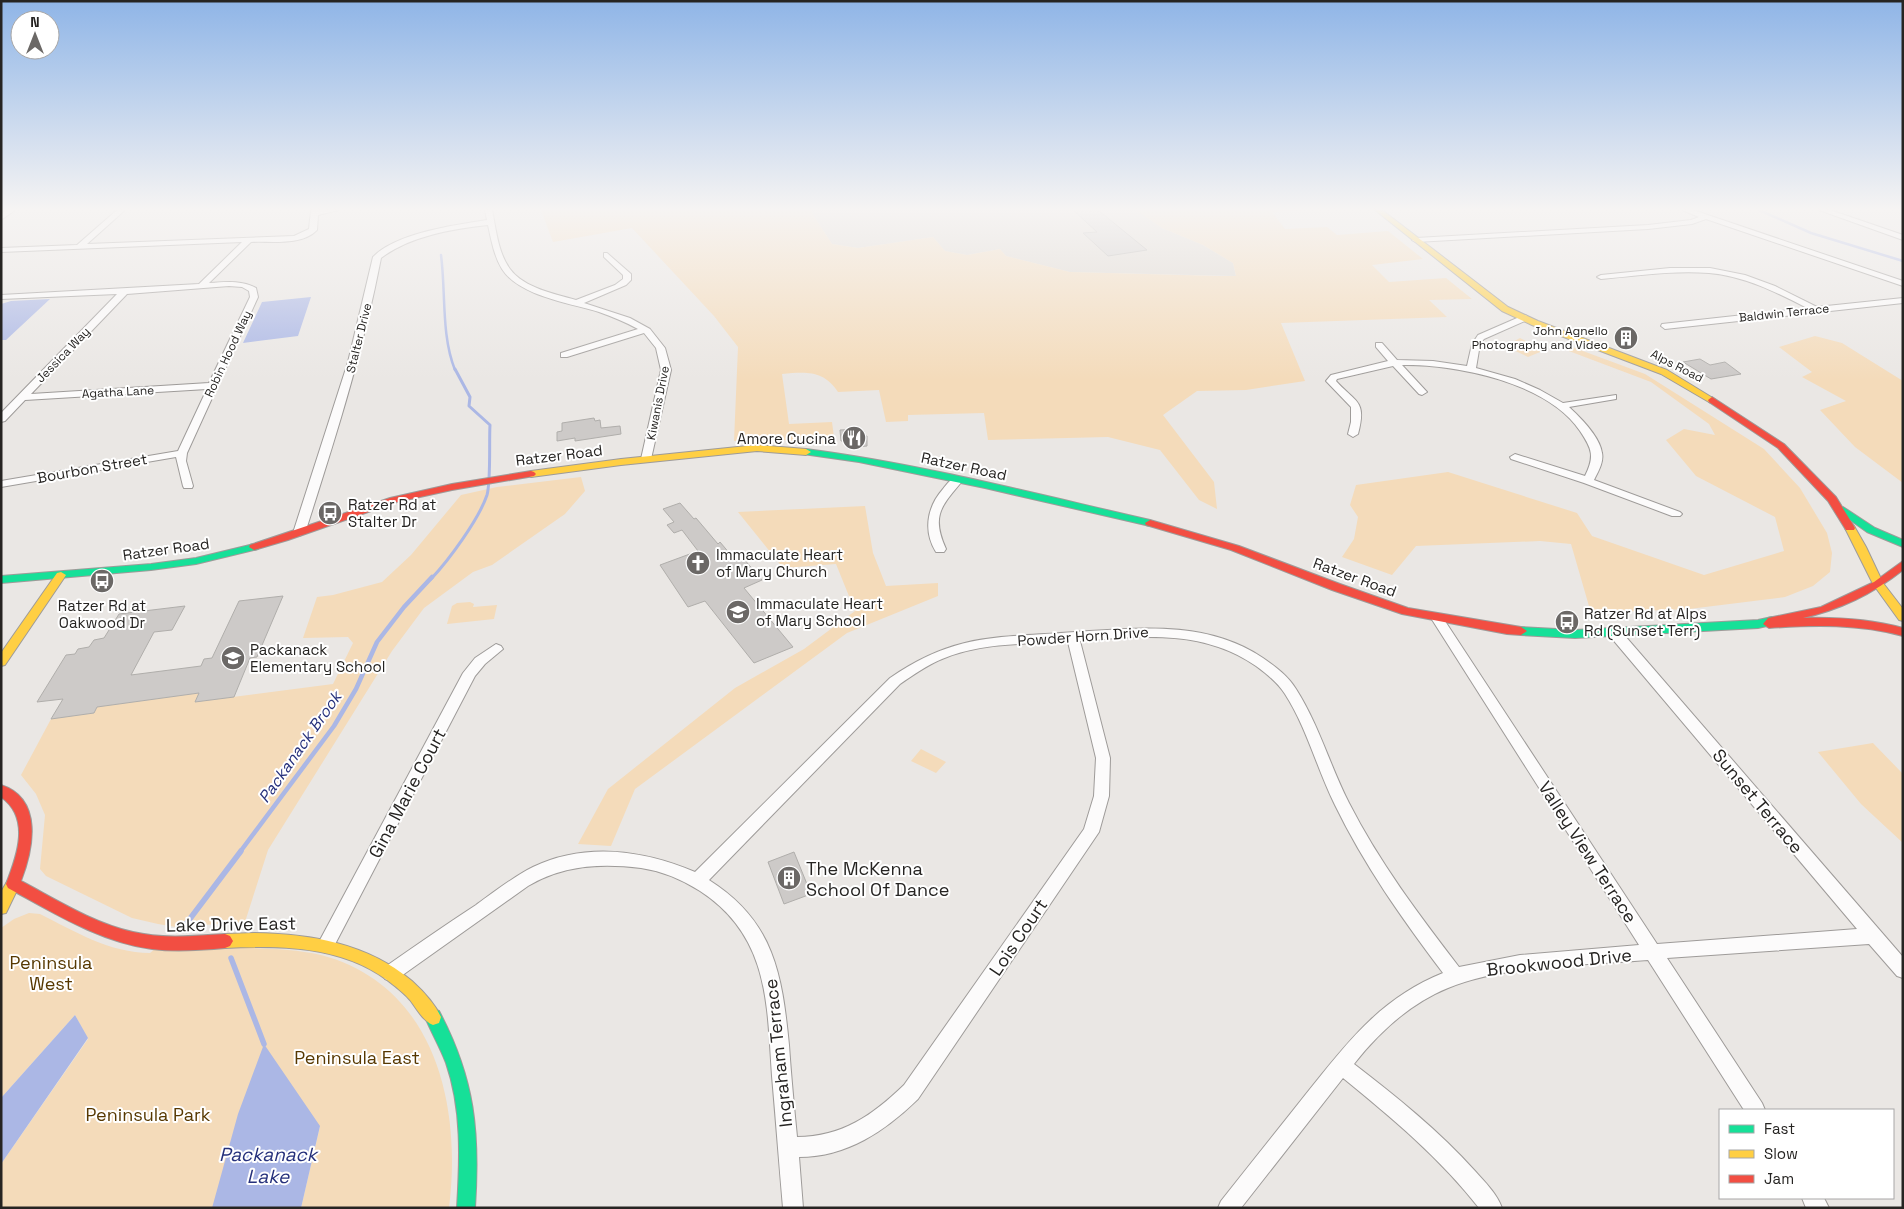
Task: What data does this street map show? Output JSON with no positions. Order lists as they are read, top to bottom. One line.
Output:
{"streets":{"main road":["Alps Road","Ratzer Road","Lake Drive East"],"street":["Baldwin Terrace","Stalter Drive","Robin Hood Way","Jessica Way","Agatha Lane","Kiwanis Drive","Bourbon Street","Powder Horn Drive","Gina Marie Court","Sunset Terrace","Valley View Terrace","Lois Court","Brookwood Drive","Ingraham Terrace"]},"crossings":[["Stalter Drive","Ratzer Road"],["Robin Hood Way","Jessica Way"],["Robin Hood Way","Agatha Lane"],["Robin Hood Way","Bourbon Street"],["Jessica Way","Agatha Lane"],["Alps Road","Ratzer Road"],["Kiwanis Drive","Ratzer Road"],["Ratzer Road","Sunset Terrace"],["Ratzer Road","Valley View Terrace"],["Powder Horn Drive","Lois Court"],["Powder Horn Drive","Brookwood Drive"],["Powder Horn Drive","Ingraham Terrace"],["Gina Marie Court","Lake Drive East"],["Sunset Terrace","Brookwood Drive"],["Valley View Terrace","Brookwood Drive"],["Lake Drive East","Ingraham Terrace"],["Lois Court","Ingraham Terrace"]],"water":["Packanack Brook","Packanack Lake"],"parks":["Peninsula West","Peninsula East","Peninsula Park"],"places":{"building":["John Agnello Photography and Video","The McKenna School Of Dance"],"restaurant":["Amore Cucina"],"bus stop":["Ratzer Rd at Stalter Dr","Ratzer Rd at Oakwood Dr","Ratzer Rd at Alps Rd (Sunset Terr)"],"church":["Immaculate Heart of Mary Church"],"school or university":["Immaculate Heart of Mary School","Packanack Elementary School"]},"legend":["Fast","Slow","Jam"],"north":"top"}
